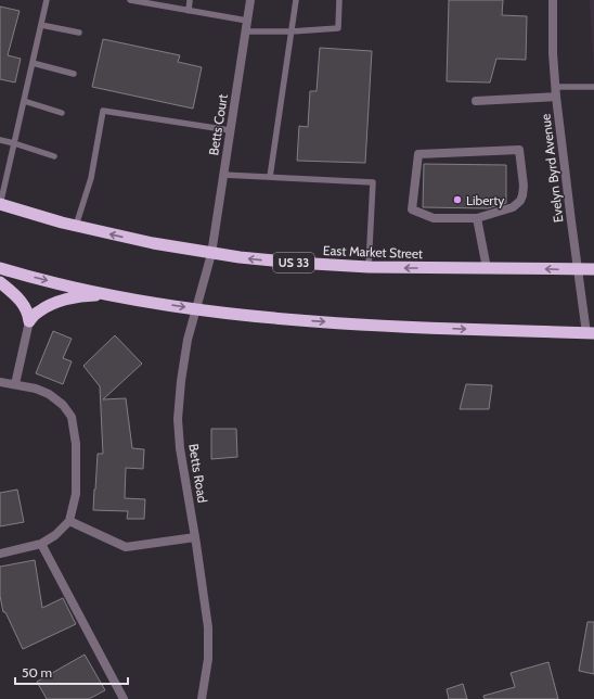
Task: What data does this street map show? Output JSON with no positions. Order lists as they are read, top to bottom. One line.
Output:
{"streets":{"highway":["East Market Street","US 33"],"street":["Betts Court","Evelyn Byrd Avenue","Betts Road"]},"crossings":[["Betts Court","East Market Street"],["Betts Court","Betts Road"],["Evelyn Byrd Avenue","East Market Street"],["East Market Street","Betts Road"]],"places":["Liberty"],"scale_bar":"50 m"}
